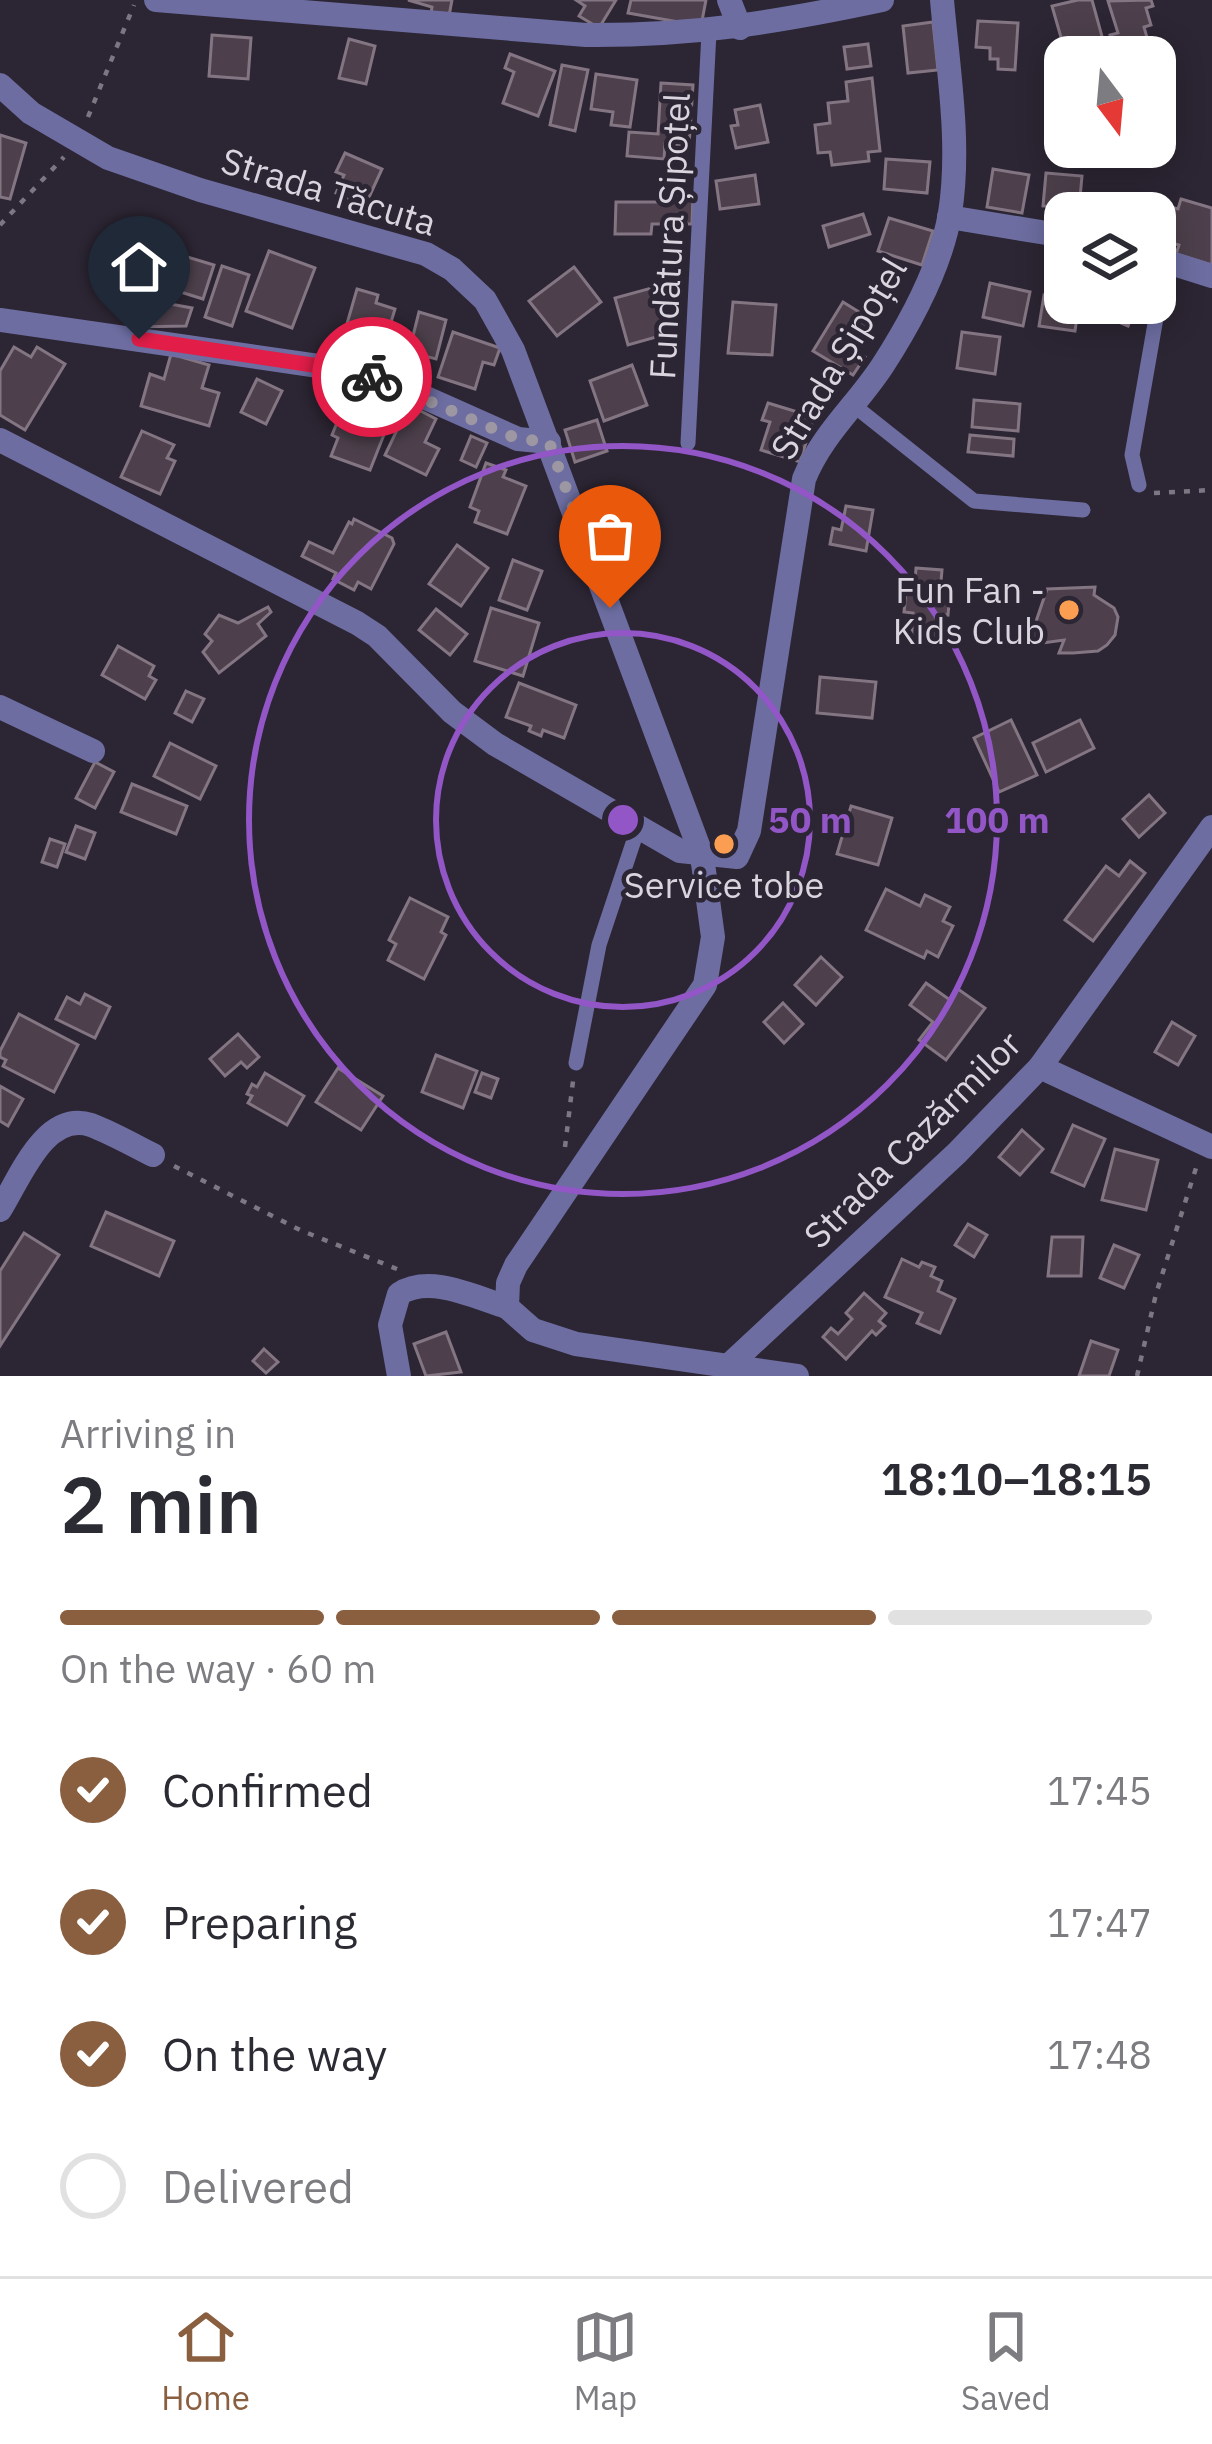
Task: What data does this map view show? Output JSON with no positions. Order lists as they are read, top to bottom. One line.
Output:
{"streets":{"street":["Strada Tăcuta","Strada Șipoțel","Strada Cazărmilor"],"lane":["Fundătura Șipoțel"]},"crossings":[["Strada Tăcuta","Strada Șipoțel"]],"places":["Fun Fan - Kids Club","Service tobe"],"north":"bottom","page":{"heading":["2 min","Arriving in","18:10–18:15"],"bar":"On the way · 60 m","list":[["Confirmed","17:45"],["Preparing","17:47"],["On the way","17:48"],"Delivered"],"tabs":["Home","Map","Saved"]},"rings":["50 m","100 m"]}
